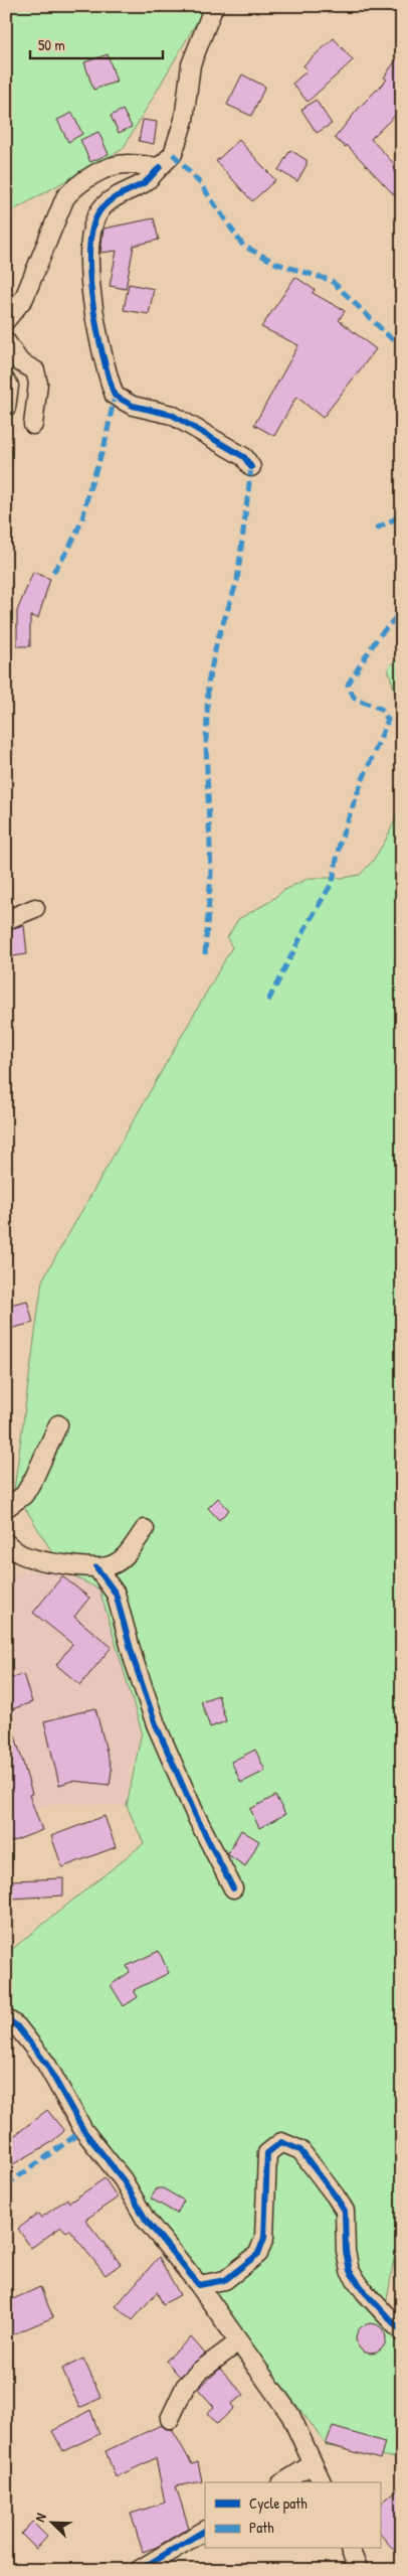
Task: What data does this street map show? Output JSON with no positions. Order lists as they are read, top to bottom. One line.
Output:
{"legend":["Cycle path","Path"],"scale_bar":"50 m","north":"top left"}
